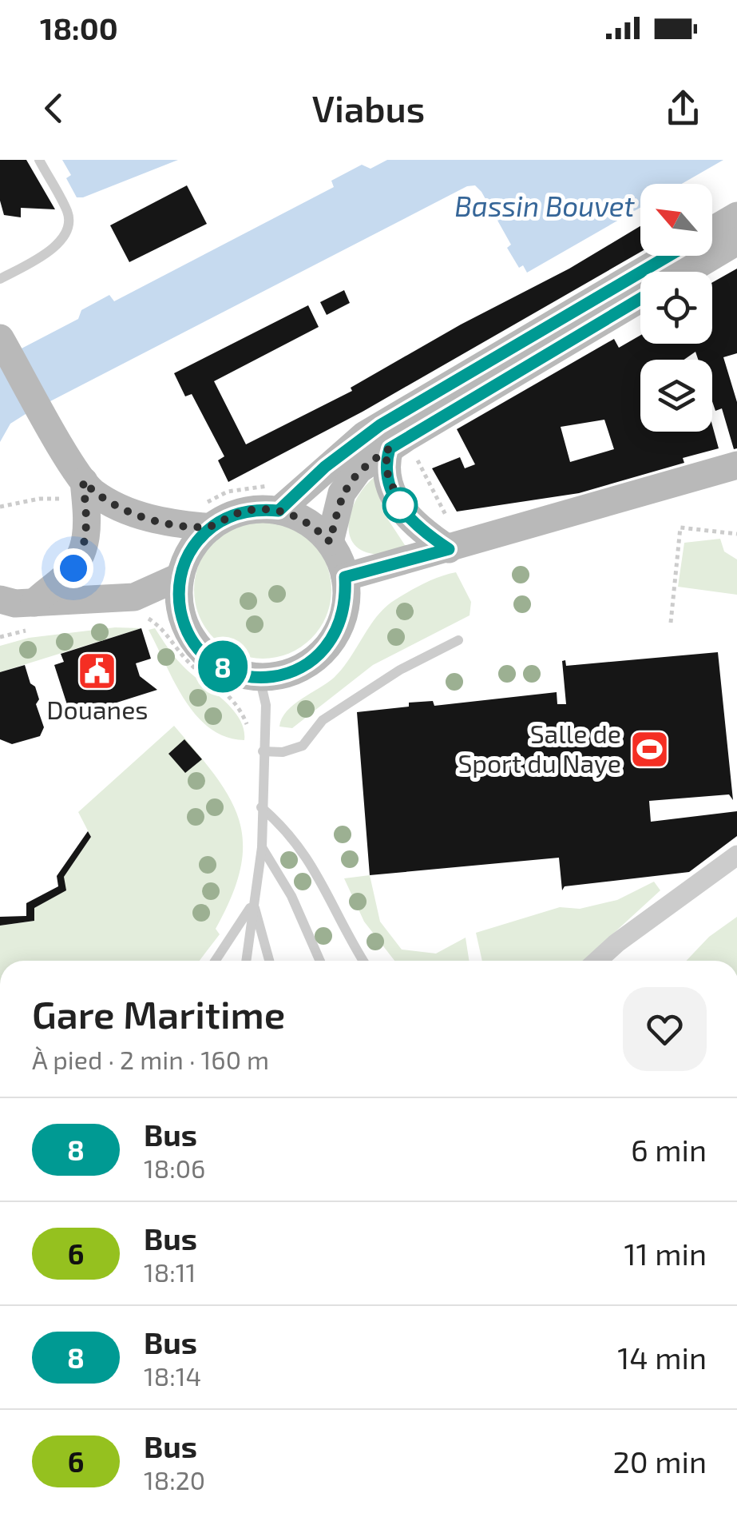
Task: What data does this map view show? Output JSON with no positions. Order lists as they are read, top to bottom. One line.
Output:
{"water":["Bassin Bouvet"],"places":{"public building":["Douanes"],"sports":["Salle de Sport du Naye"]},"lines":["bus line 8"],"north":"top left","page":{"status":"18:00","header":"Viabus","on_map":"8","heading":["Gare Maritime","À pied · 2 min · 160 m"],"list":[{"mark":"8","name":"Bus","note":"18:06","value":"6 min"},{"mark":"6","name":"Bus","note":"18:11","value":"11 min"},{"mark":"8","name":"Bus","note":"18:14","value":"14 min"},{"mark":"6","name":"Bus","note":"18:20","value":"20 min"}]}}
